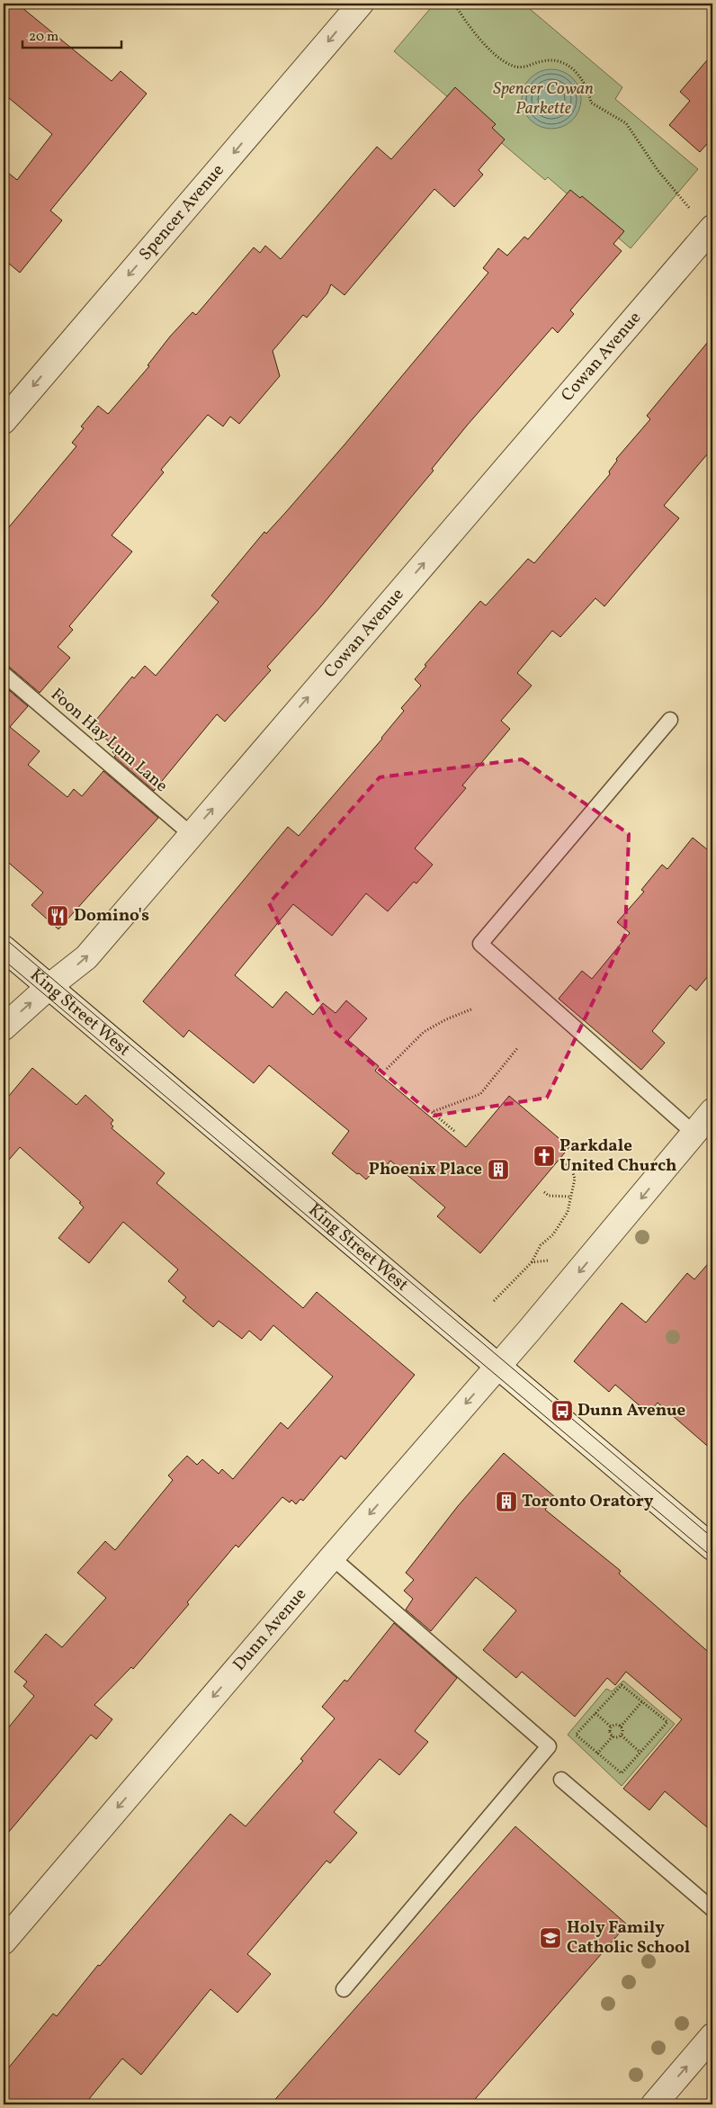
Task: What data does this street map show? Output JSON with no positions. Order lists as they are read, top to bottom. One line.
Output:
{"streets":{"street":["Spencer Avenue","Cowan Avenue","King Street West","Dunn Avenue"],"lane":["Foon Hay Lum Lane"]},"crossings":[["Cowan Avenue","Foon Hay Lum Lane"],["Cowan Avenue","King Street West"],["King Street West","Dunn Avenue"]],"one_way":["Spencer Avenue","Cowan Avenue","Dunn Avenue"],"parks":["Spencer Cowan Parkette"],"places":{"restaurant":["Domino's"],"church":["Parkdale United Church"],"building":["Phoenix Place","Toronto Oratory"],"bus stop":["Dunn Avenue"],"school or university":["Holy Family Catholic School"]},"scale_bar":"20 m"}
